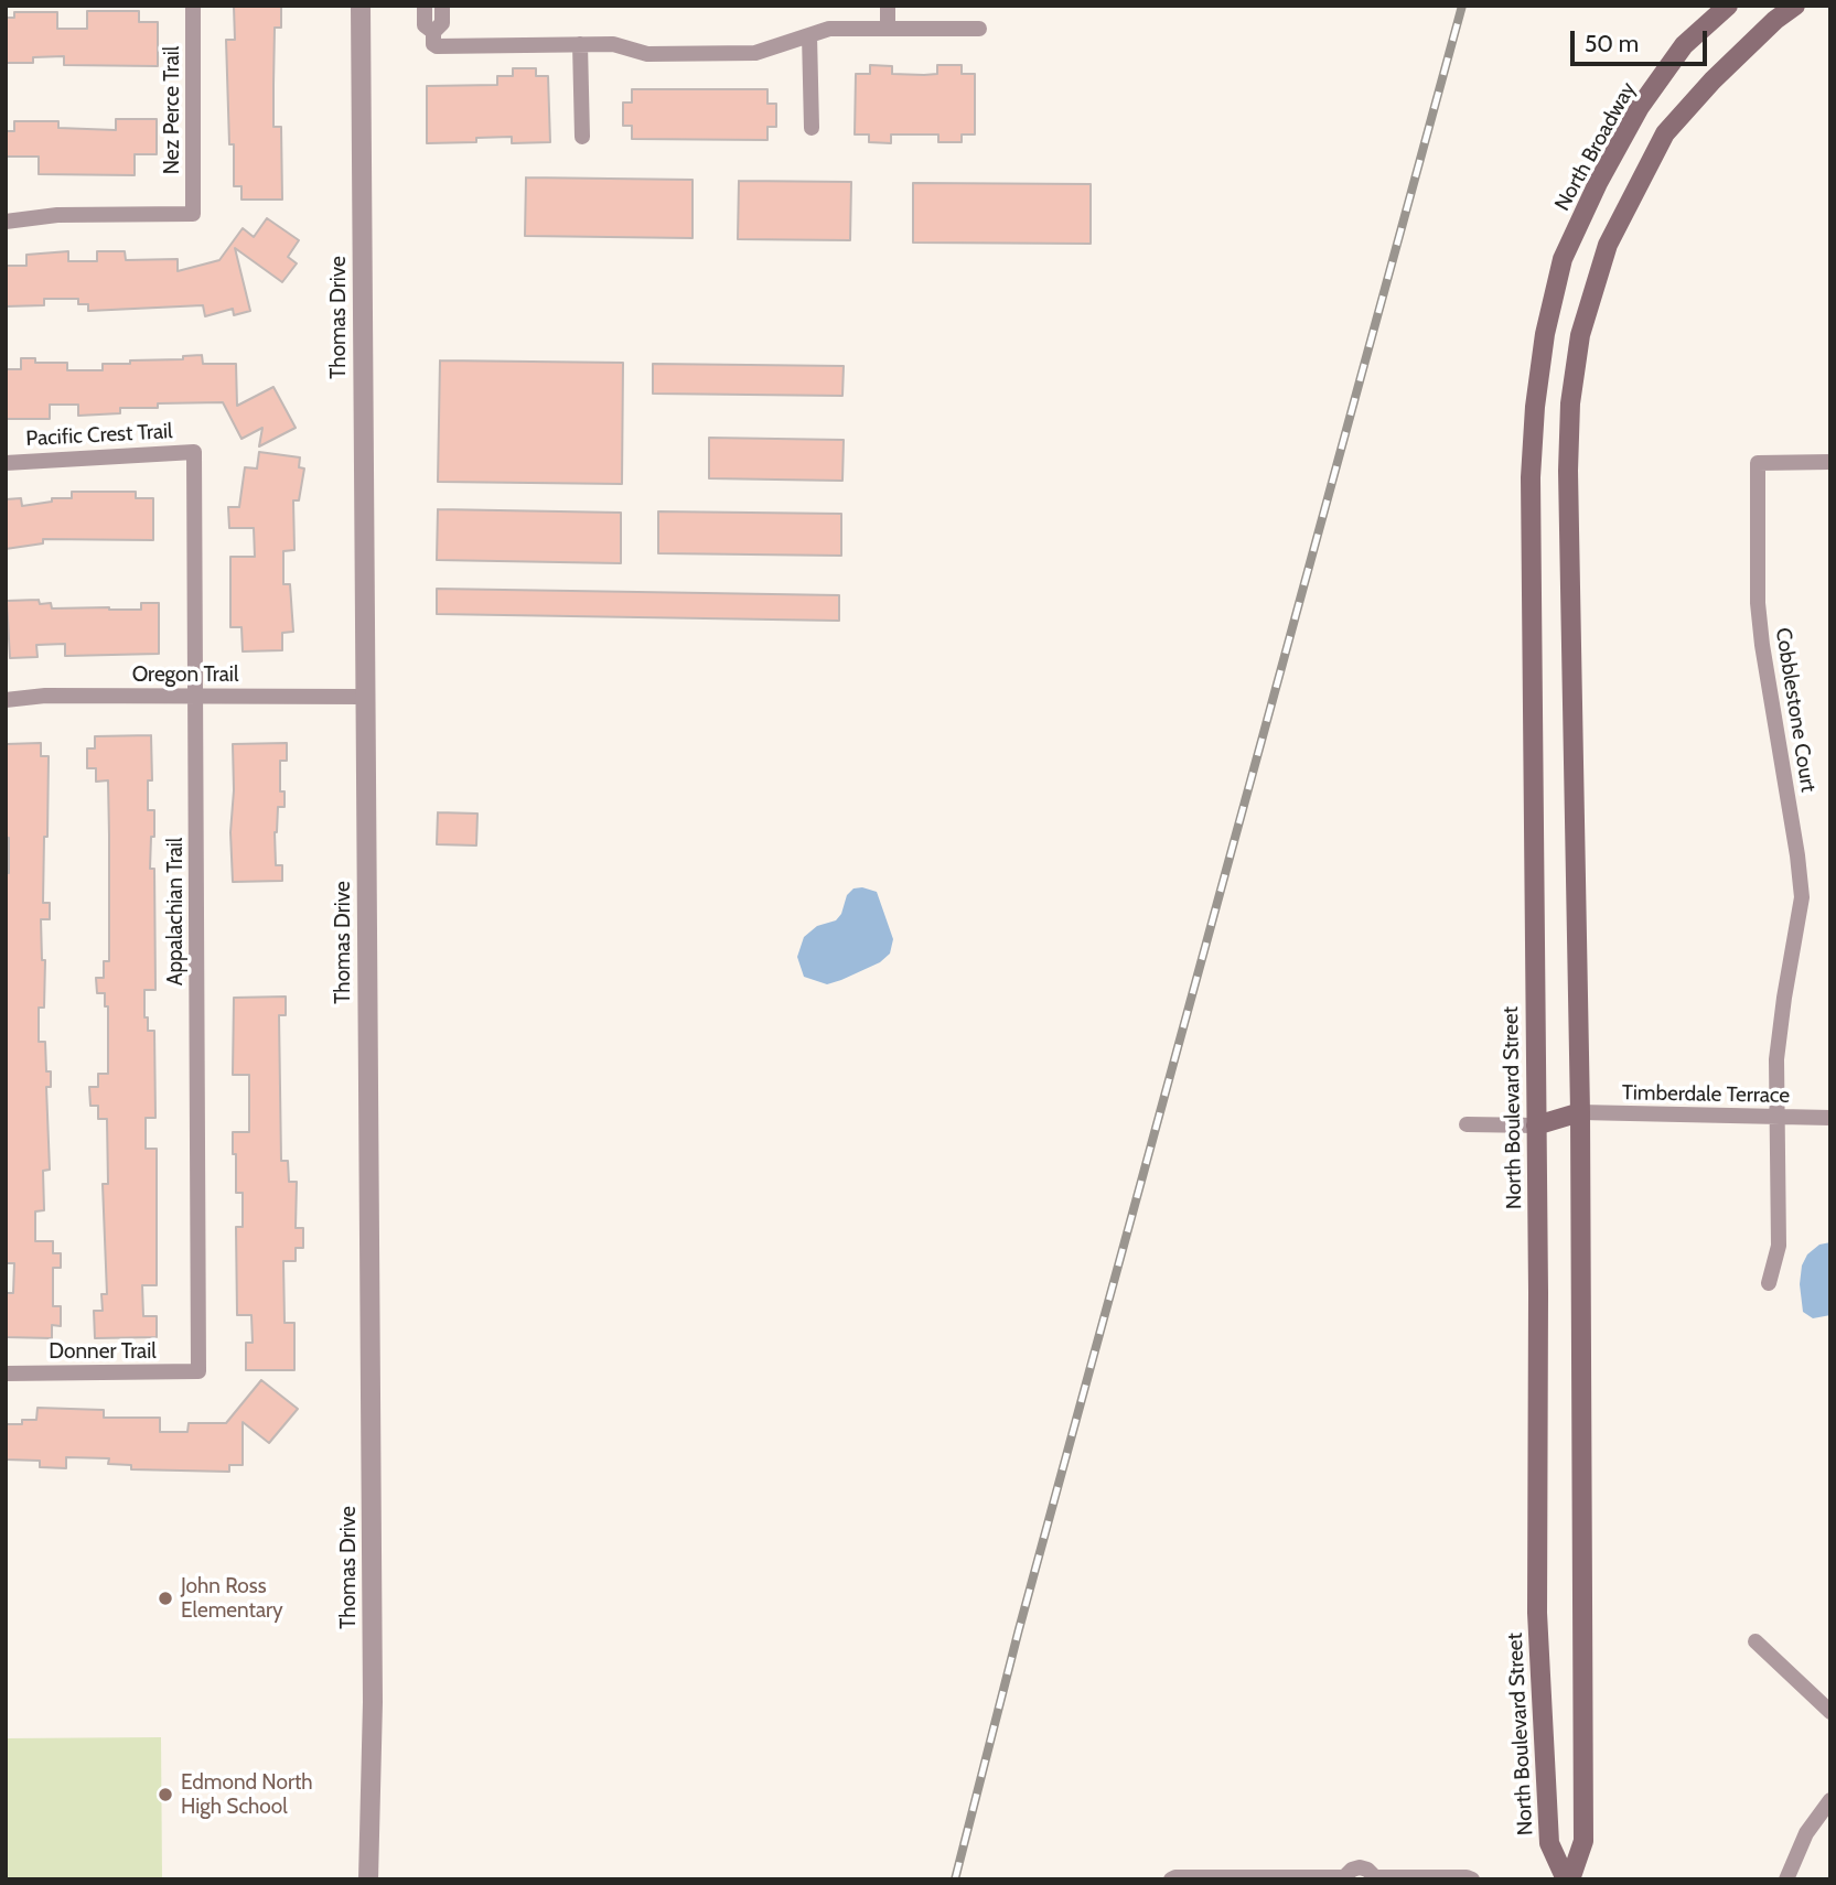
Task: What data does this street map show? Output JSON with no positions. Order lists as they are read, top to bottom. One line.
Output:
{"streets":{"main road":["North Broadway","North Boulevard Street"],"street":["Nez Perce Trail","Thomas Drive","Pacific Crest Trail","Oregon Trail","Cobblestone Court","Appalachian Trail","Timberdale Terrace","Donner Trail"]},"crossings":[["North Broadway","North Boulevard Street"],["Thomas Drive","Oregon Trail"],["Pacific Crest Trail","Appalachian Trail"],["Oregon Trail","Appalachian Trail"],["Cobblestone Court","Timberdale Terrace"],["Appalachian Trail","Donner Trail"],["Timberdale Terrace","North Boulevard Street"]],"places":["John Ross Elementary","Edmond North High School"],"scale_bar":"50 m"}
